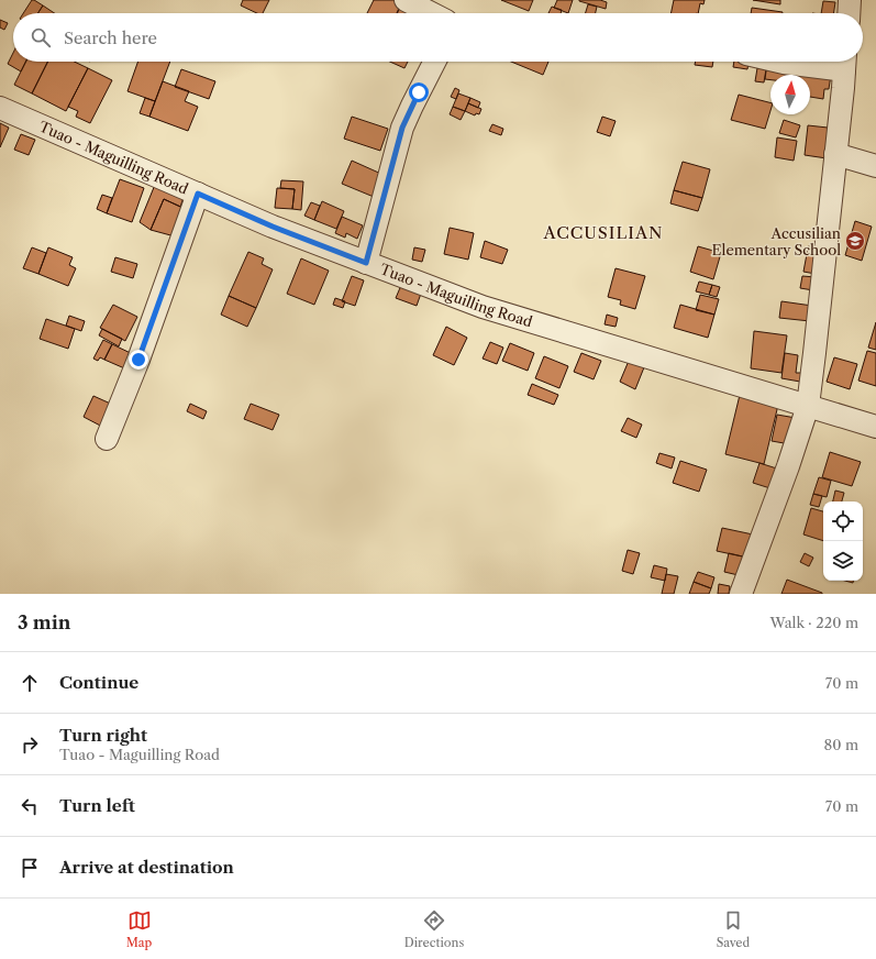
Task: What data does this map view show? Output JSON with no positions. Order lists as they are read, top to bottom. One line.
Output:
{"streets":{"street":["Tuao - Maguilling Road"]},"districts":["ACCUSILIAN"],"places":{"school or university":["Accusilian Elementary School"]},"north":"top","page":{"search":"Search here","heading":["3 min","Walk · 220 m"],"list":[["Continue","70 m"],["Turn right","Tuao - Maguilling Road","80 m"],["Turn left","70 m"],"Arrive at destination"],"nav":["Map","Directions","Saved"]}}
